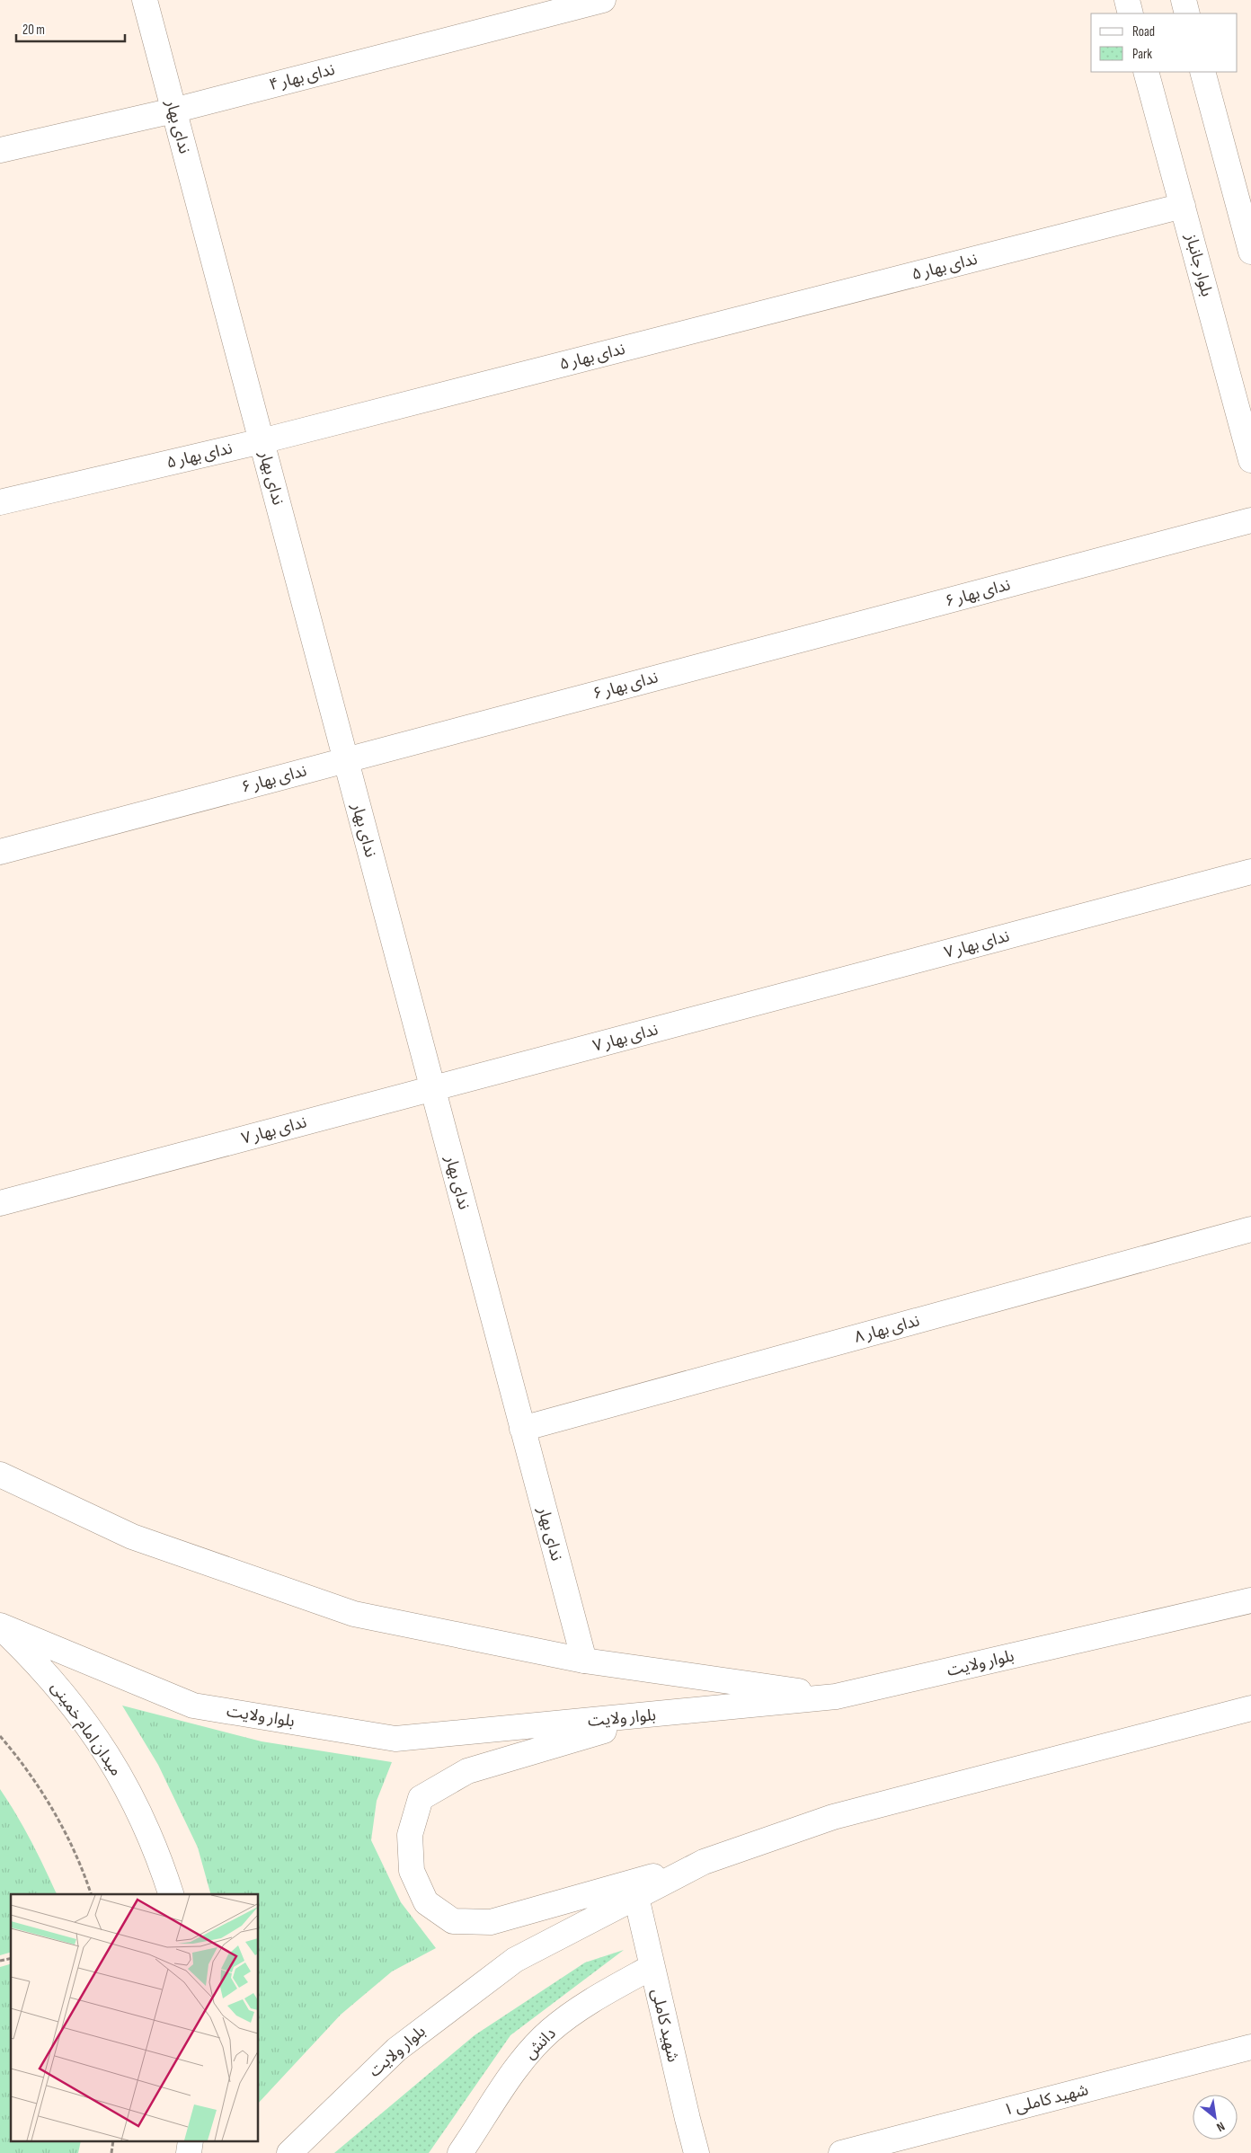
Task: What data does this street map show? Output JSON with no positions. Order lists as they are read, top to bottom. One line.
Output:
{"streets":{"street":["ندای بهار ۴","ندای بهار","بلوار جانباز","ندای بهار ۵","ندای بهار ۶","ندای بهار ۷","ندای بهار ۸","بلوار ولایت","میدان امام خمینی","شهید کاملی","دانش","شهید کاملی ۱"]},"crossings":[["ندای بهار ۴","ندای بهار"],["ندای بهار","ندای بهار ۵"],["ندای بهار","ندای بهار ۶"],["ندای بهار","ندای بهار ۷"],["ندای بهار","ندای بهار ۸"],["بلوار جانباز","ندای بهار ۵"],["بلوار ولایت","میدان امام خمینی"],["بلوار ولایت","شهید کاملی"],["شهید کاملی","دانش"]],"legend":["Road","Park"],"scale_bar":"20 m","north":"bottom right"}
